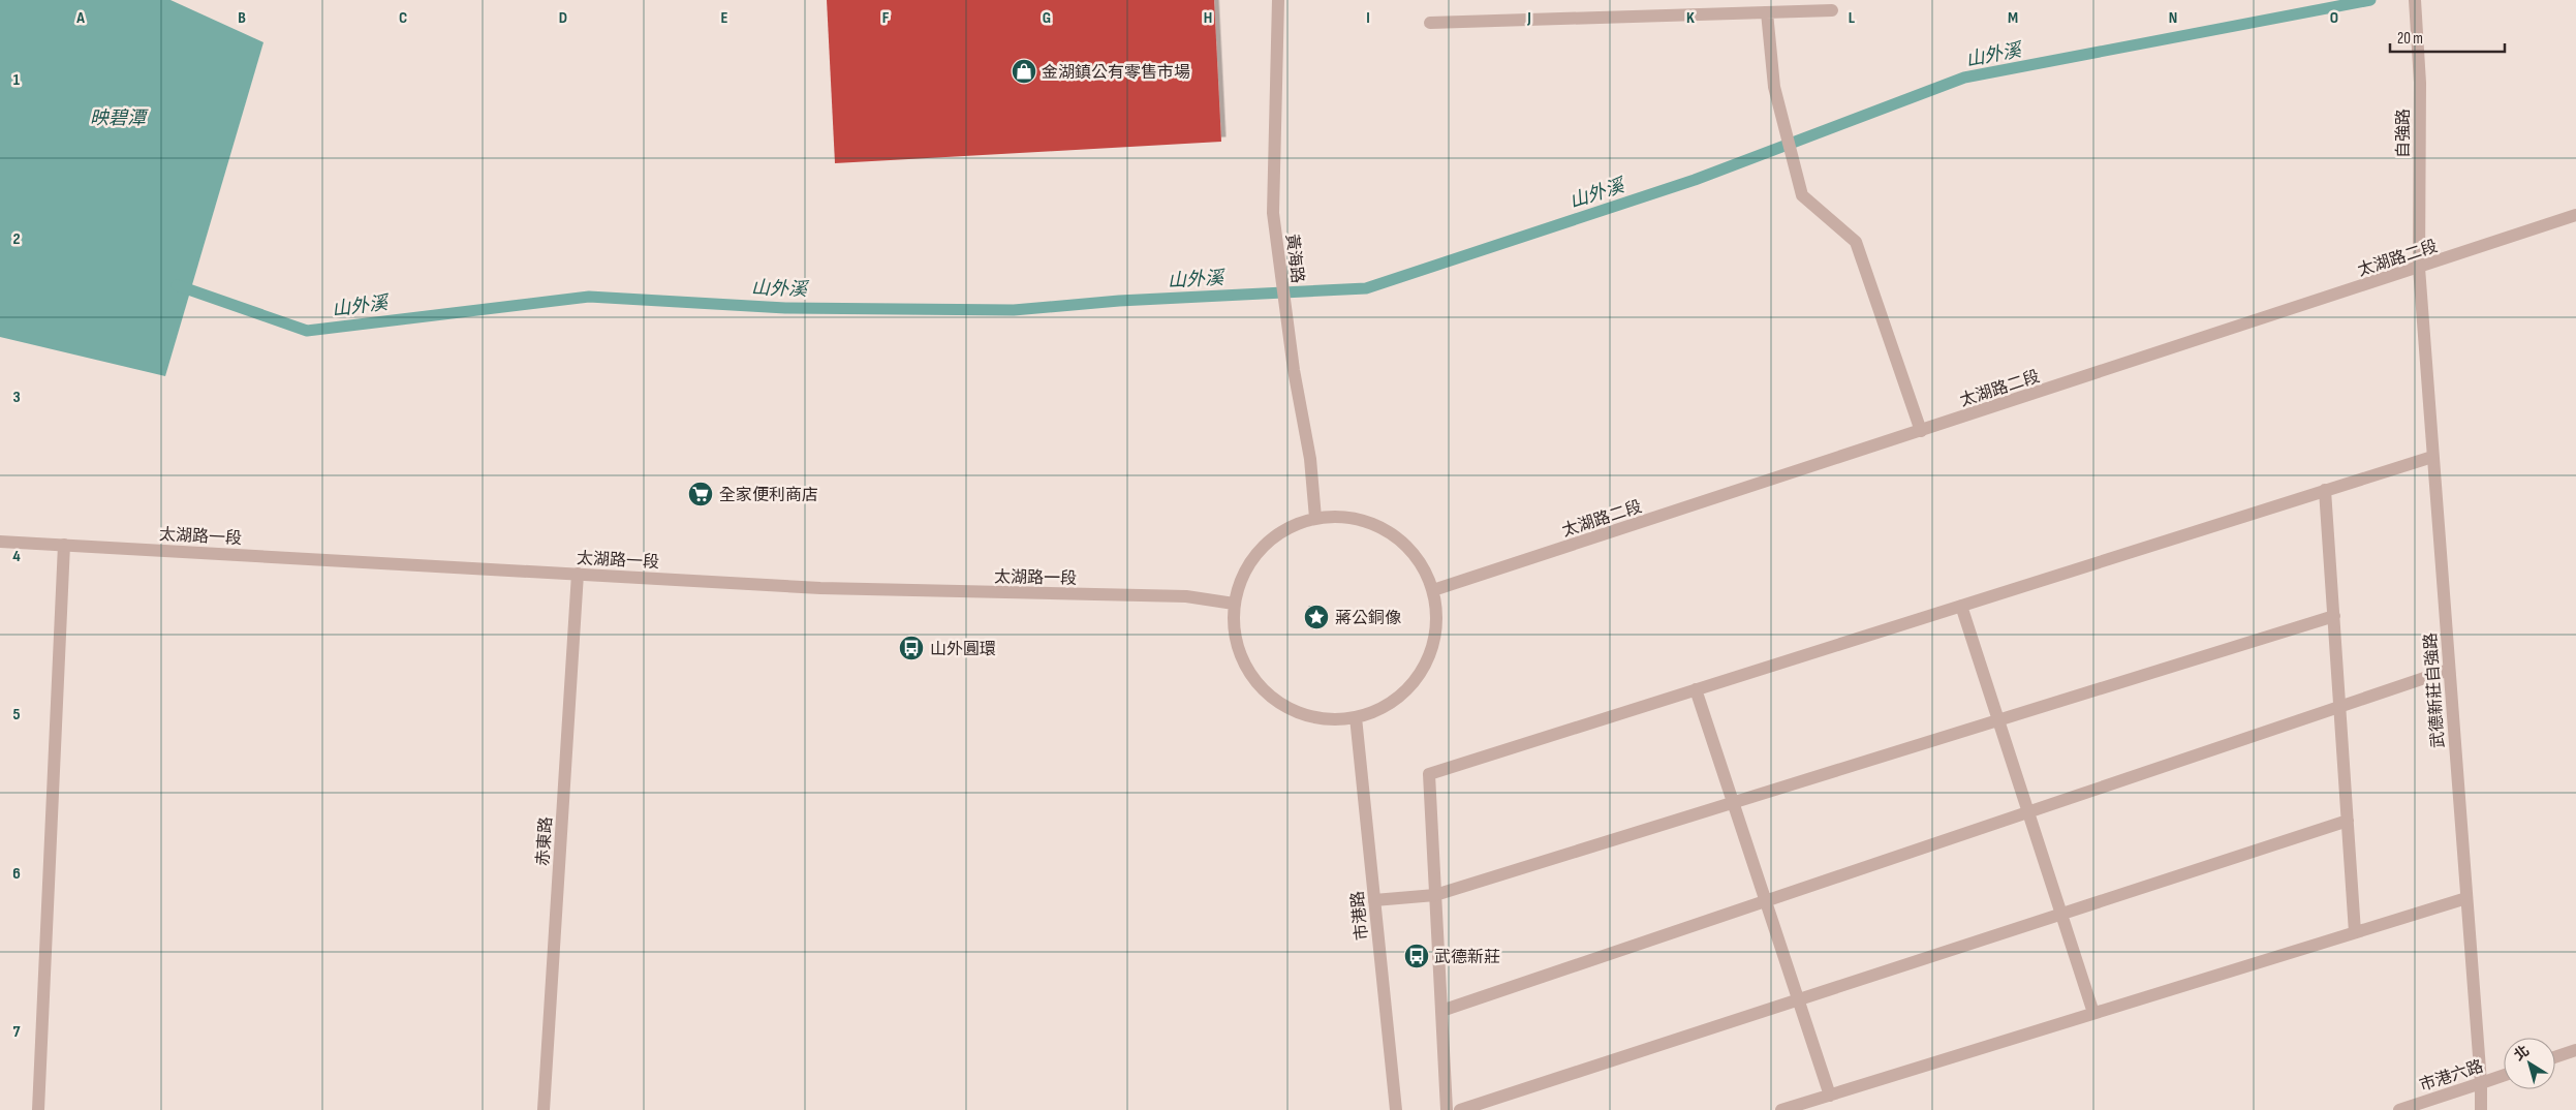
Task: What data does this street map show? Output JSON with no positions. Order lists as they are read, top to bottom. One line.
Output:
{"streets":{"street":["自強路","太湖路二段","黃海路","太湖路一段","武德新莊自強路","赤東路","市港路","市港六路"]},"crossings":[["自強路","太湖路二段"],["自強路","武德新莊自強路"],["太湖路二段","武德新莊自強路"],["太湖路一段","赤東路"],["武德新莊自強路","市港六路"]],"water":["山外溪","映碧潭"],"places":{"shop":["金湖鎮公有零售市場"],"supermarket":["全家便利商店"],"place":["蔣公銅像"],"bus stop":["山外圓環","武德新莊"]},"scale_bar":"20 m","north":"top left","grid":{"columns":["A","B","C","D","E","F","G","H","I","J","K","L","M","N","O"],"rows":["1","2","3","4","5","6","7"]}}
